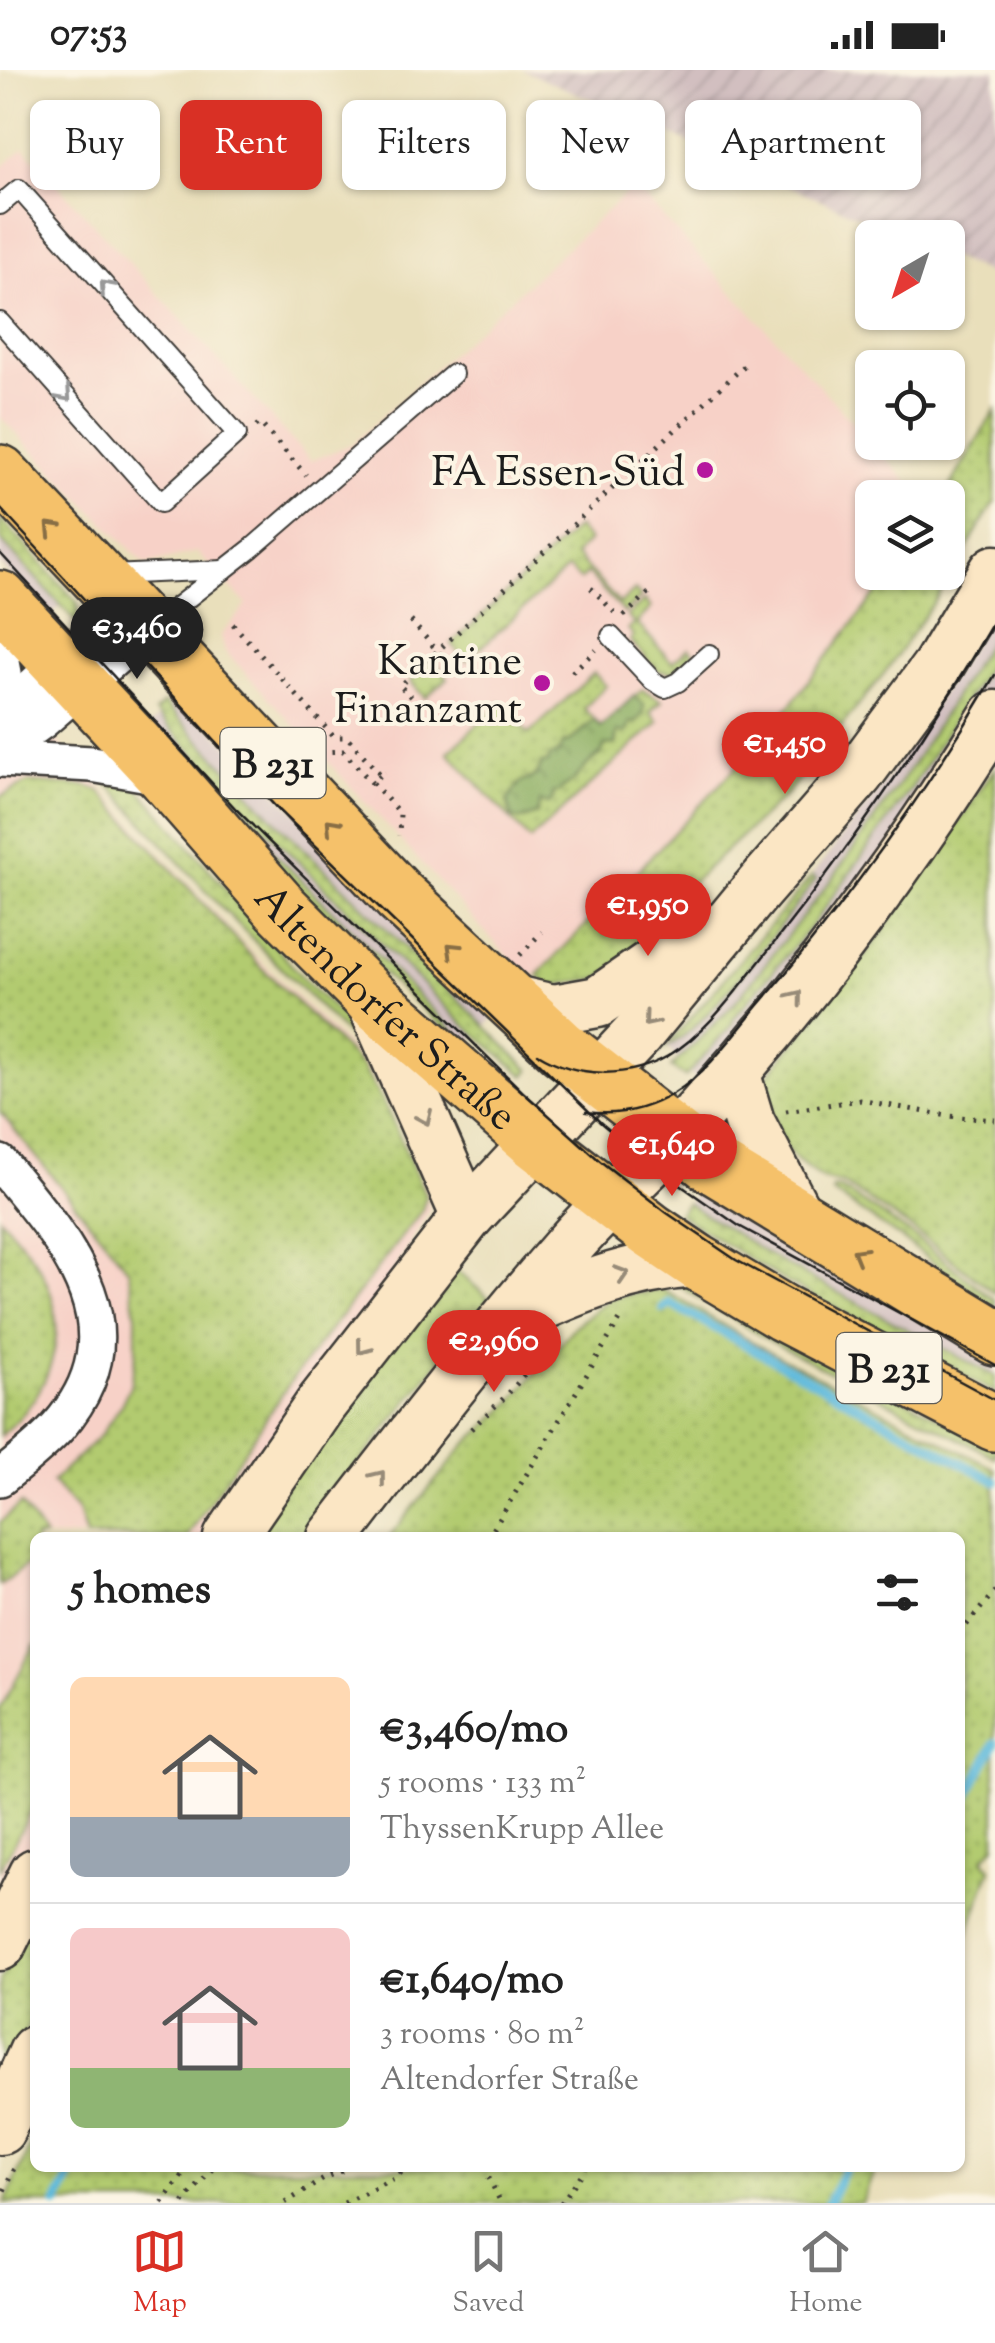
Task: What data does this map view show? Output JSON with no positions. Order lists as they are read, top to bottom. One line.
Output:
{"streets":{"main road":["B 231","Altendorfer Straße"]},"places":["FA Essen-Süd","Kantine Finanzamt"],"north":"bottom left","page":{"status":"07:53","chip":["Buy","Rent","Filters","New","Apartment"],"price":["€3,460","€1,450","€1,950","€1,640","€2,960"],"heading":"5 homes","list":[{"name":"€3,460/mo","note":"5 rooms · 133 m² · ThyssenKrupp Allee"},{"name":"€1,640/mo","note":"3 rooms · 80 m² · Altendorfer Straße"}],"tabs":["Map","Saved","Home"]}}
